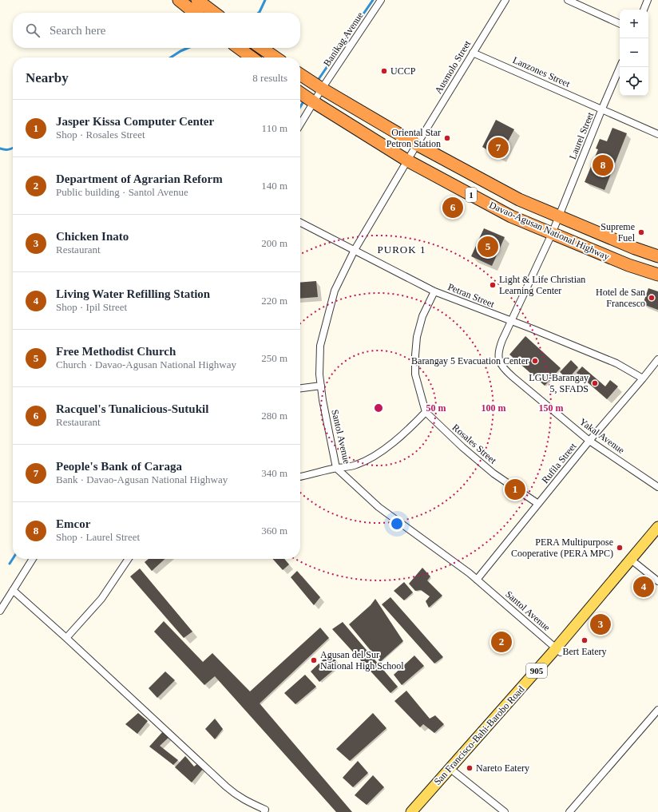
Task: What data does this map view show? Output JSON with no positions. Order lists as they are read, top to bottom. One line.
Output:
{"streets":{"highway":["1","Davao-Agusan National Highway"],"main road":["905","San Francisco-Bahi-Barobo Road"],"street":["Banikag Avenue","Ausmolo Street","Lanzones Street","Laurel Street","Petran Street","Yakal Avenue","Santol Avenue","Rosales Street","Rufila Street"]},"crossings":[["Banikag Avenue","Davao-Agusan National Highway"],["Ausmolo Street","Lanzones Street"],["Ausmolo Street","Davao-Agusan National Highway"],["Ausmolo Street","Santol Avenue"],["Lanzones Street","Laurel Street"],["Laurel Street","Davao-Agusan National Highway"],["Laurel Street","Yakal Avenue"],["Davao-Agusan National Highway","Yakal Avenue"],["Davao-Agusan National Highway","Santol Avenue"],["Petran Street","Yakal Avenue"],["Petran Street","Santol Avenue"],["Petran Street","Rosales Street"],["Petran Street","Rufila Street"],["Yakal Avenue","Rufila Street"],["Santol Avenue","Rufila Street"],["Santol Avenue","San Francisco-Bahi-Barobo Road"],["Rosales Street","Rufila Street"]],"districts":["PUROK 1"],"places":["UCCP","Oriental Star Petron Station","Supreme Fuel","Light & Life Christian Learning Center","Hotel de San Francesco","Barangay 5 Evacuation Center","LGU-Barangay 5, SFADS","PERA Multipurpose Cooperative (PERA MPC)","Bert Eatery","Agusan del Sur National High School","Nareto Eatery"],"page":{"map_buttons":["+","−"],"search":"Search here","heading":["Nearby","8 results"],"list":[{"mark":"1","name":"Jasper Kissa Computer Center","note":"Shop · Rosales Street","value":"110 m"},{"mark":"2","name":"Department of Agrarian Reform","note":"Public building · Santol Avenue","value":"140 m"},{"mark":"3","name":"Chicken Inato","note":"Restaurant","value":"200 m"},{"mark":"4","name":"Living Water Refilling Station","note":"Shop · Ipil Street","value":"220 m"},{"mark":"5","name":"Free Methodist Church","note":"Church · Davao-Agusan National Highway","value":"250 m"},{"mark":"6","name":"Racquel's Tunalicious-Sutukil","note":"Restaurant","value":"280 m"},{"mark":"7","name":"People's Bank of Caraga","note":"Bank · Davao-Agusan National Highway","value":"340 m"},{"mark":"8","name":"Emcor","note":"Shop · Laurel Street","value":"360 m"}],"pins":["7","8","6","5","1","4","3","2"]},"rings":["50 m","100 m","150 m"]}
